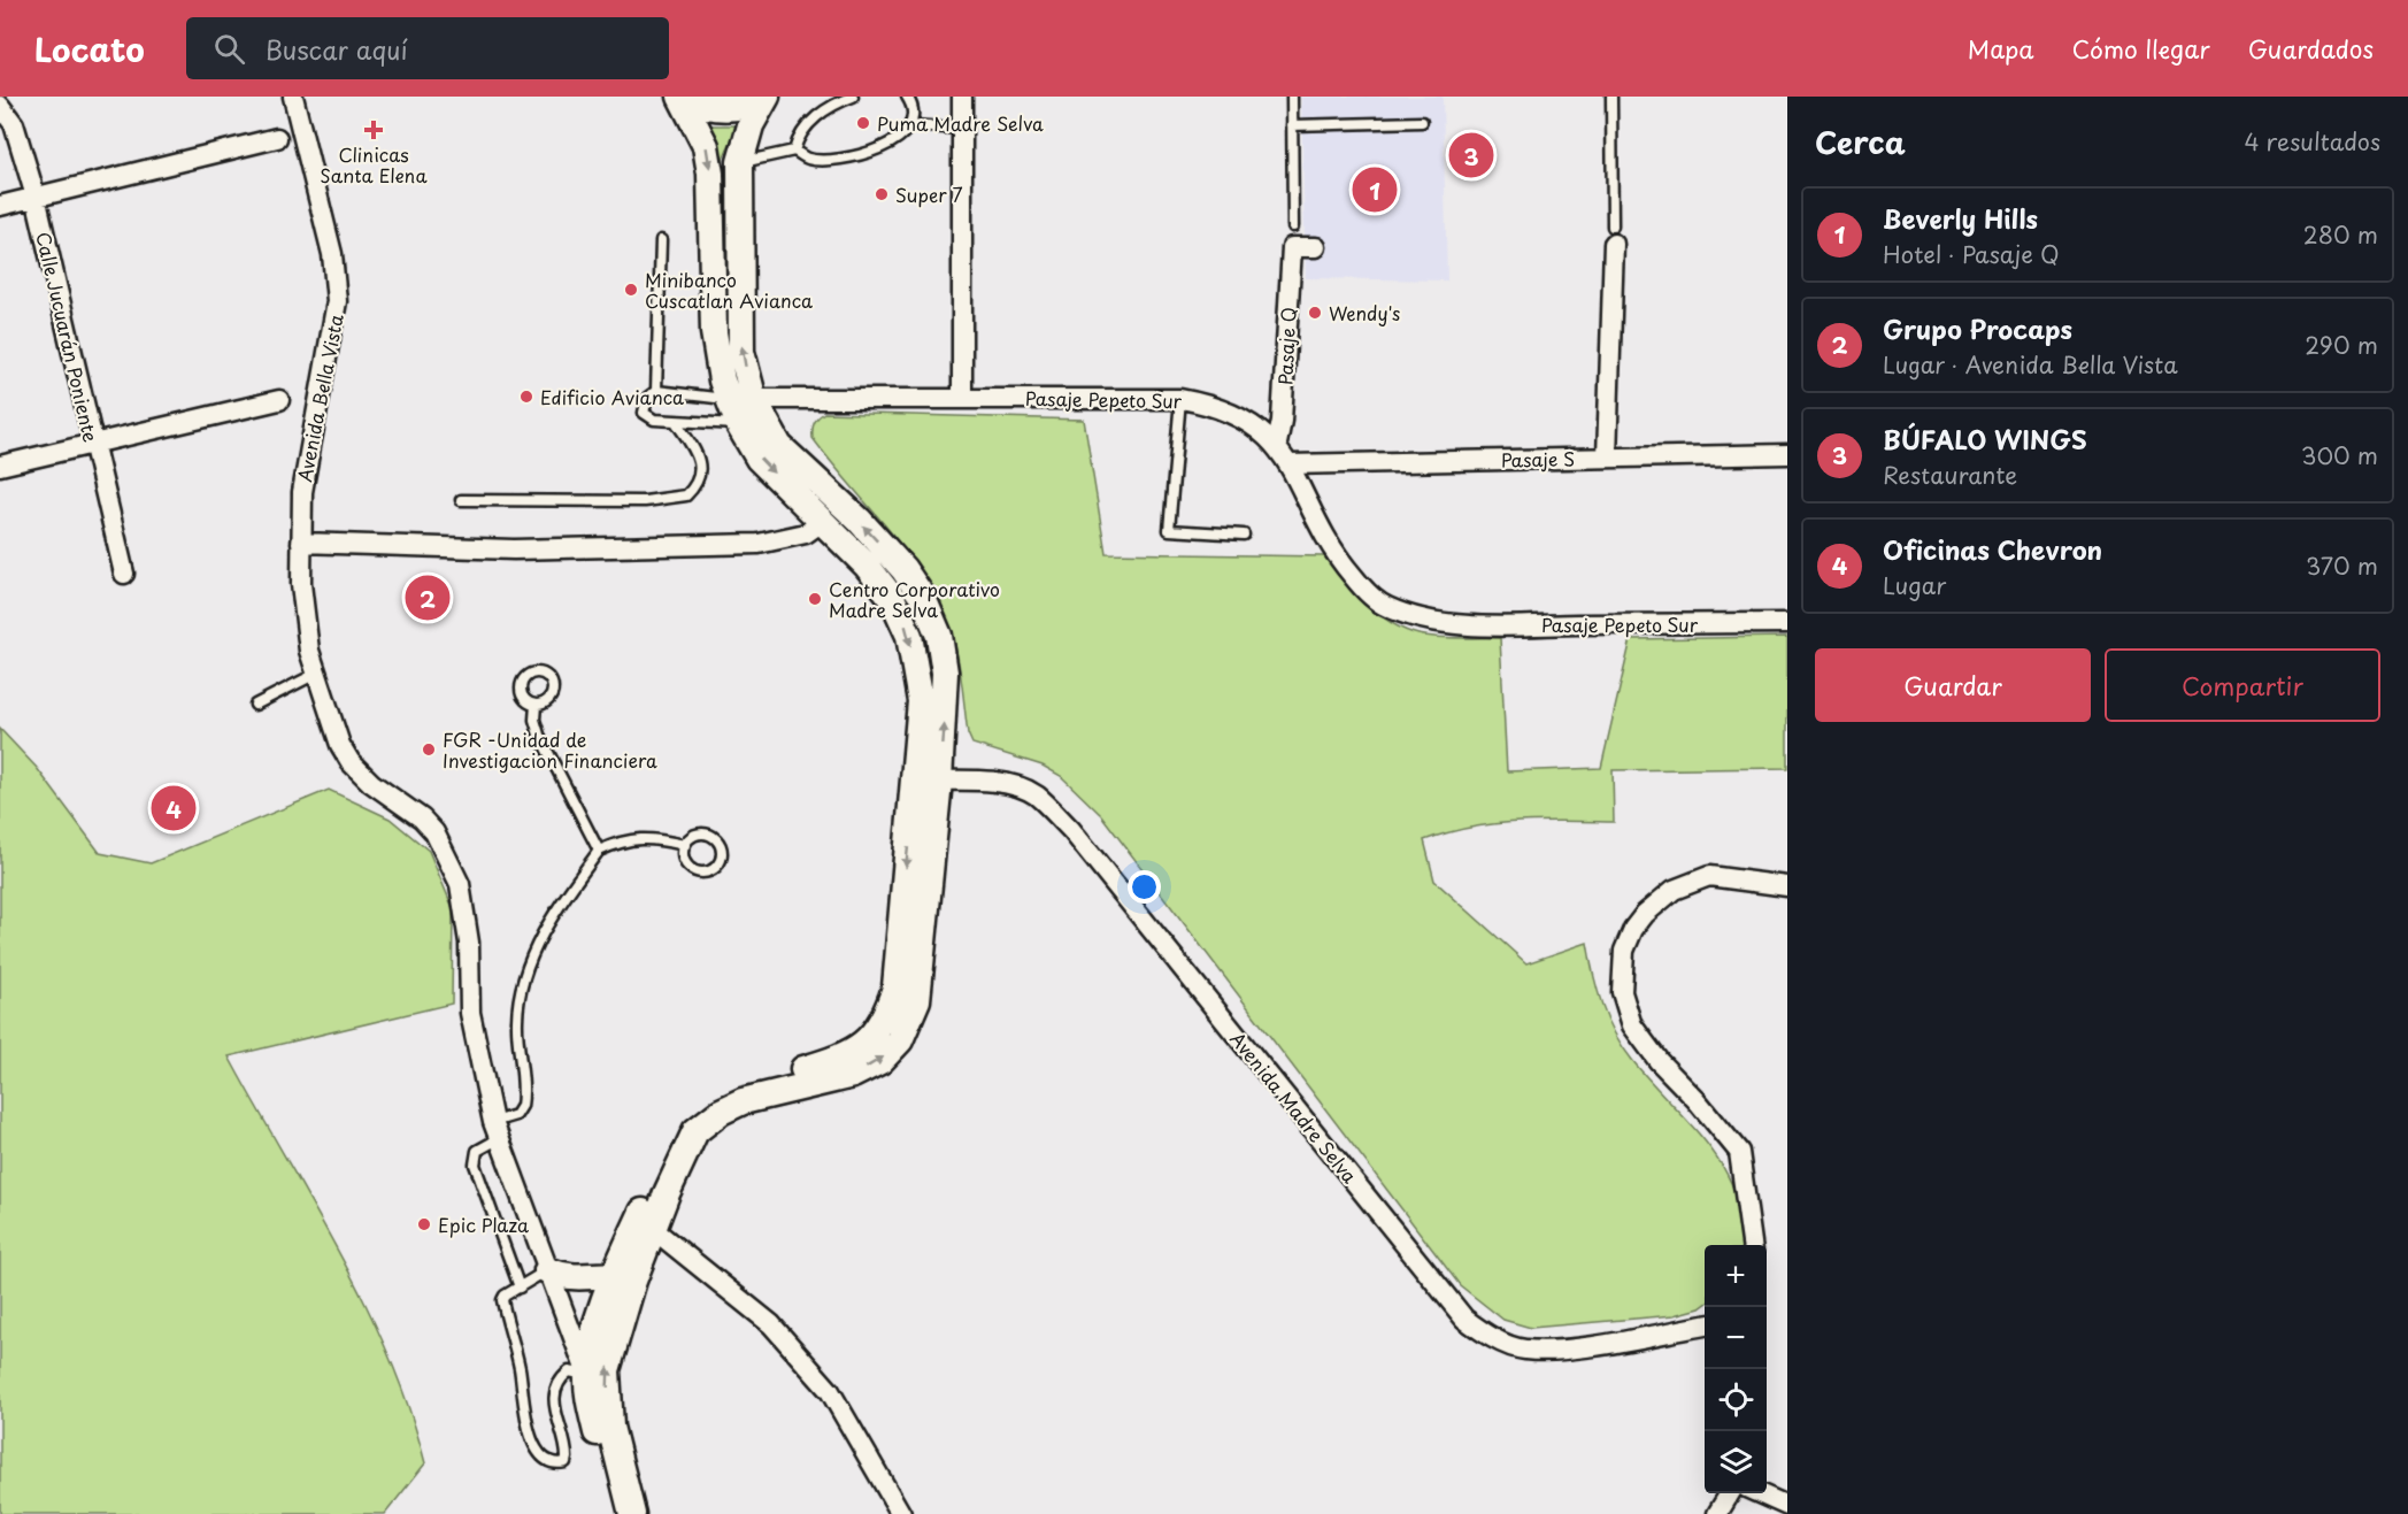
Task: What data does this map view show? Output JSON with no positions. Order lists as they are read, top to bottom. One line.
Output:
{"streets":{"street":["Calle Jucuarán Poniente","Pasaje Q","Avenida Bella Vista","Pasaje Pepeto Sur","Pasaje S","Avenida Madre Selva"]},"crossings":[["Pasaje Q","Pasaje Pepeto Sur"],["Pasaje Pepeto Sur","Pasaje S"]],"places":{"other":["Puma Madre Selva","Super 7","Minibanco Cuscatlan Avianca","Wendy's","Edificio Avianca","Centro Corporativo Madre Selva","FGR -Unidad de Investigacion Financiera","Epic Plaza"],"health":["Clinicas Santa Elena"]},"page":{"header":"Locato","search":"Buscar aquí","nav":["Mapa","Cómo llegar","Guardados"],"heading":["Cerca","4 resultados"],"pins":["3","1","2","4"],"list":[{"mark":"1","name":"Beverly Hills","note":"Hotel · Pasaje Q","value":"280 m"},{"mark":"2","name":"Grupo Procaps","note":"Lugar · Avenida Bella Vista","value":"290 m"},{"mark":"3","name":"BÚFALO WINGS","note":"Restaurante","value":"300 m"},{"mark":"4","name":"Oficinas Chevron","note":"Lugar","value":"370 m"}],"buttons":["Guardar","Compartir"],"map_buttons":["+","−"]}}
